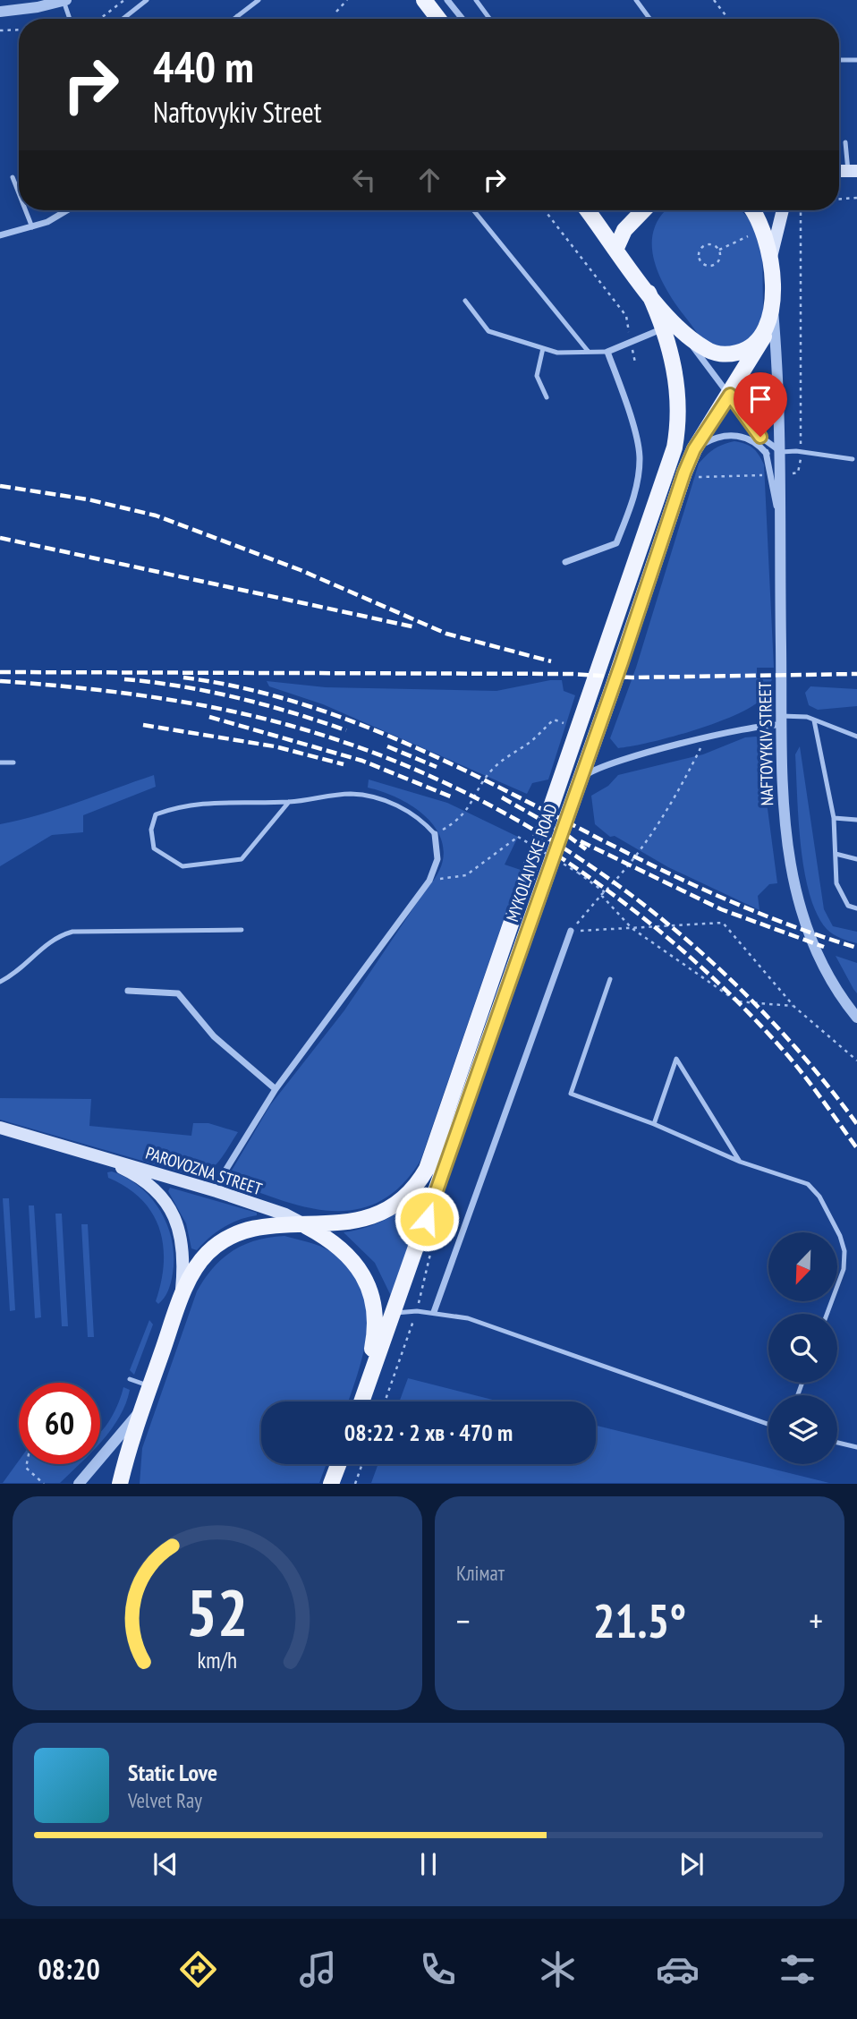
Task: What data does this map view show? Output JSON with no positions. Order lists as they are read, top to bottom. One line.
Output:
{"streets":{"main road":["MYKOLAIVSKE ROAD","PAROVOZNA STREET"],"street":["NAFTOVYKIV STREET"]},"crossings":[["NAFTOVYKIV STREET","MYKOLAIVSKE ROAD"],["MYKOLAIVSKE ROAD","PAROVOZNA STREET"]],"north":"bottom left","page":{"turn":["440 m","Naftovykiv Street"],"limit":"60","trip":"08:22 · 2 хв · 470 m","tile":"Клімат","heat":["−","21.5°","+"],"song":["Static Love","Velvet Ray"],"tabs":"08:20","gauge":["52","km/h"]}}
